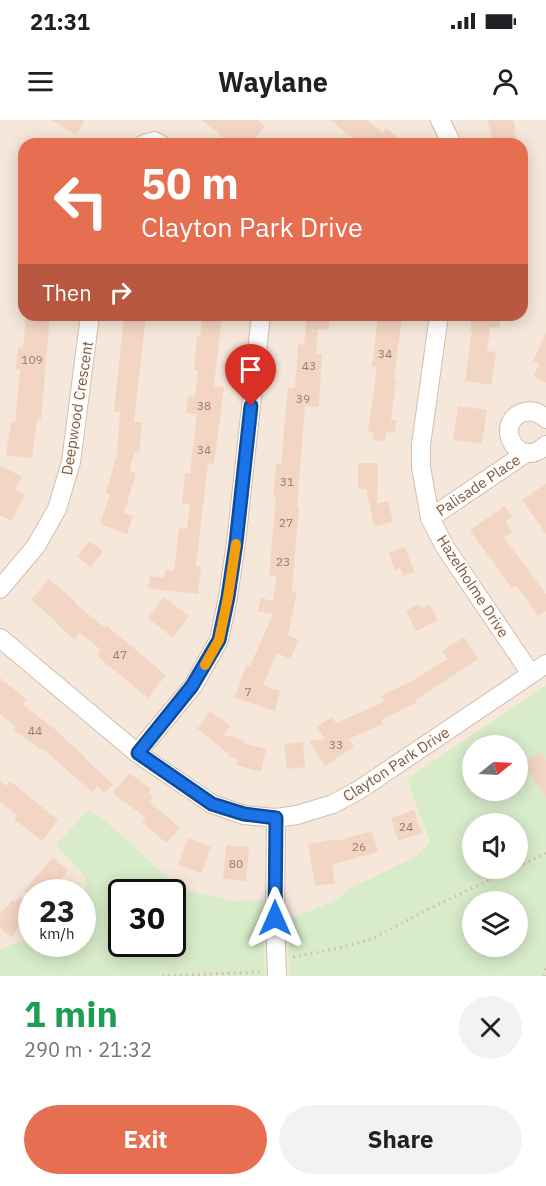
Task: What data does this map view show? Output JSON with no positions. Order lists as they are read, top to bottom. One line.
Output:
{"streets":{"street":["Deepwood Crescent","Palisade Place","Hazelholme Drive","Clayton Park Drive"]},"crossings":[["Palisade Place","Hazelholme Drive"],["Hazelholme Drive","Clayton Park Drive"]],"house_numbers":["34","109","43","39","38","34","31","27","23","47","7","44","33","24","26","80"],"north":"right","page":{"status":"21:31","header":"Waylane","turn":["50 m","Clayton Park Drive"],"then":"Then","speed":"23 km/h","limit":"30","heading":["1 min","290 m · 21:32"],"buttons":["Exit","Share"]}}
